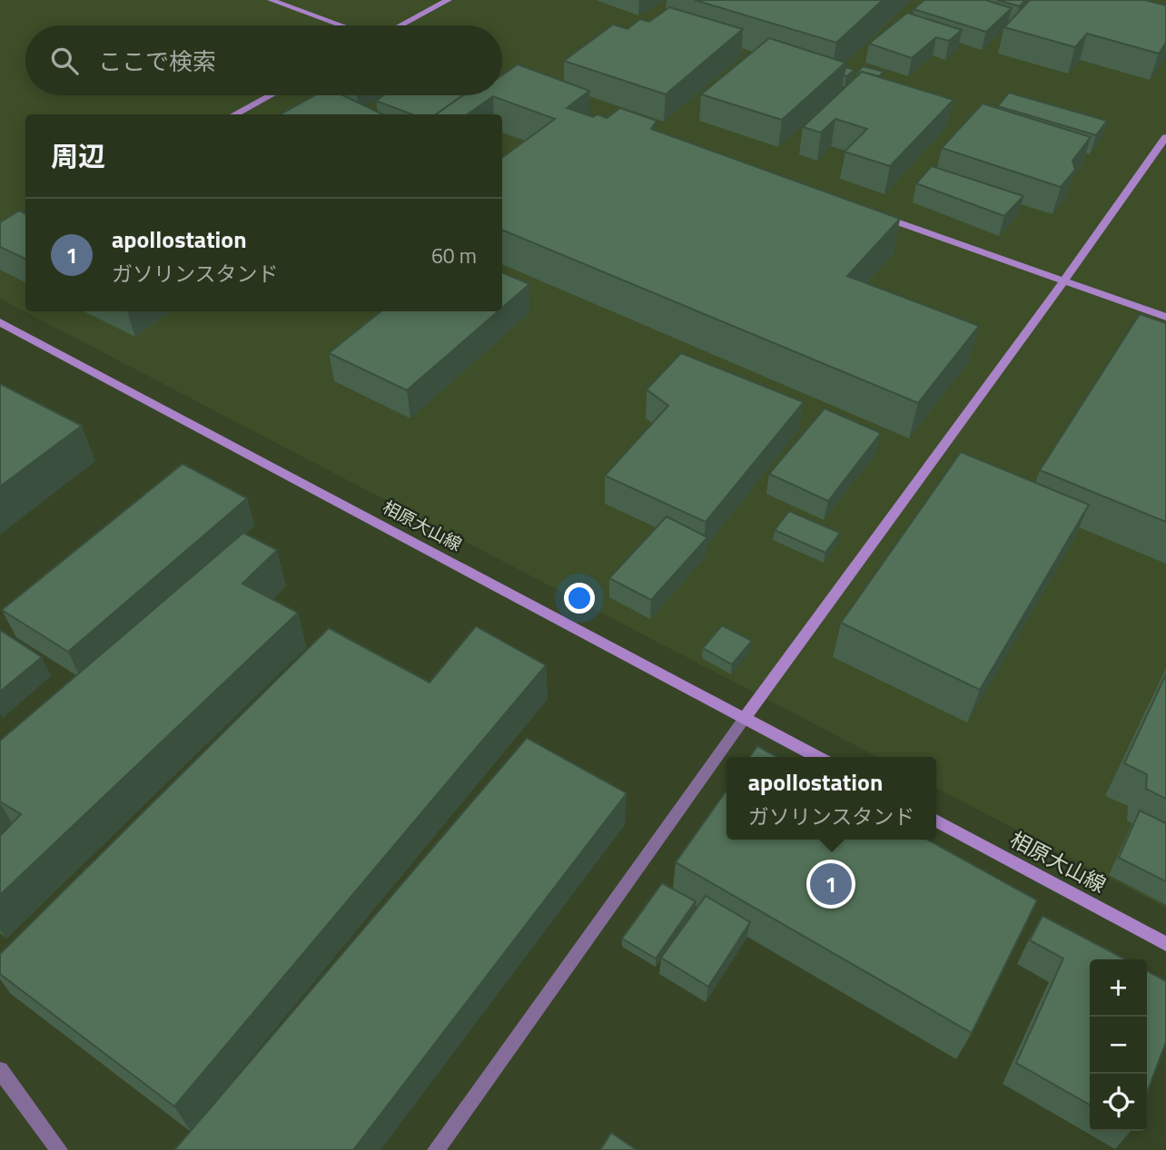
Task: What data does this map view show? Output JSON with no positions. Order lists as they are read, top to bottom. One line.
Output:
{"streets":{"street":["相原大山線"]},"page":{"search":"ここで検索","heading":"周辺","list":[{"mark":"1","name":"apollostation","note":"ガソリンスタンド","value":"60 m"}],"popup":["apollostation","ガソリンスタンド"],"pins":"1","map_buttons":["+","−"]}}
